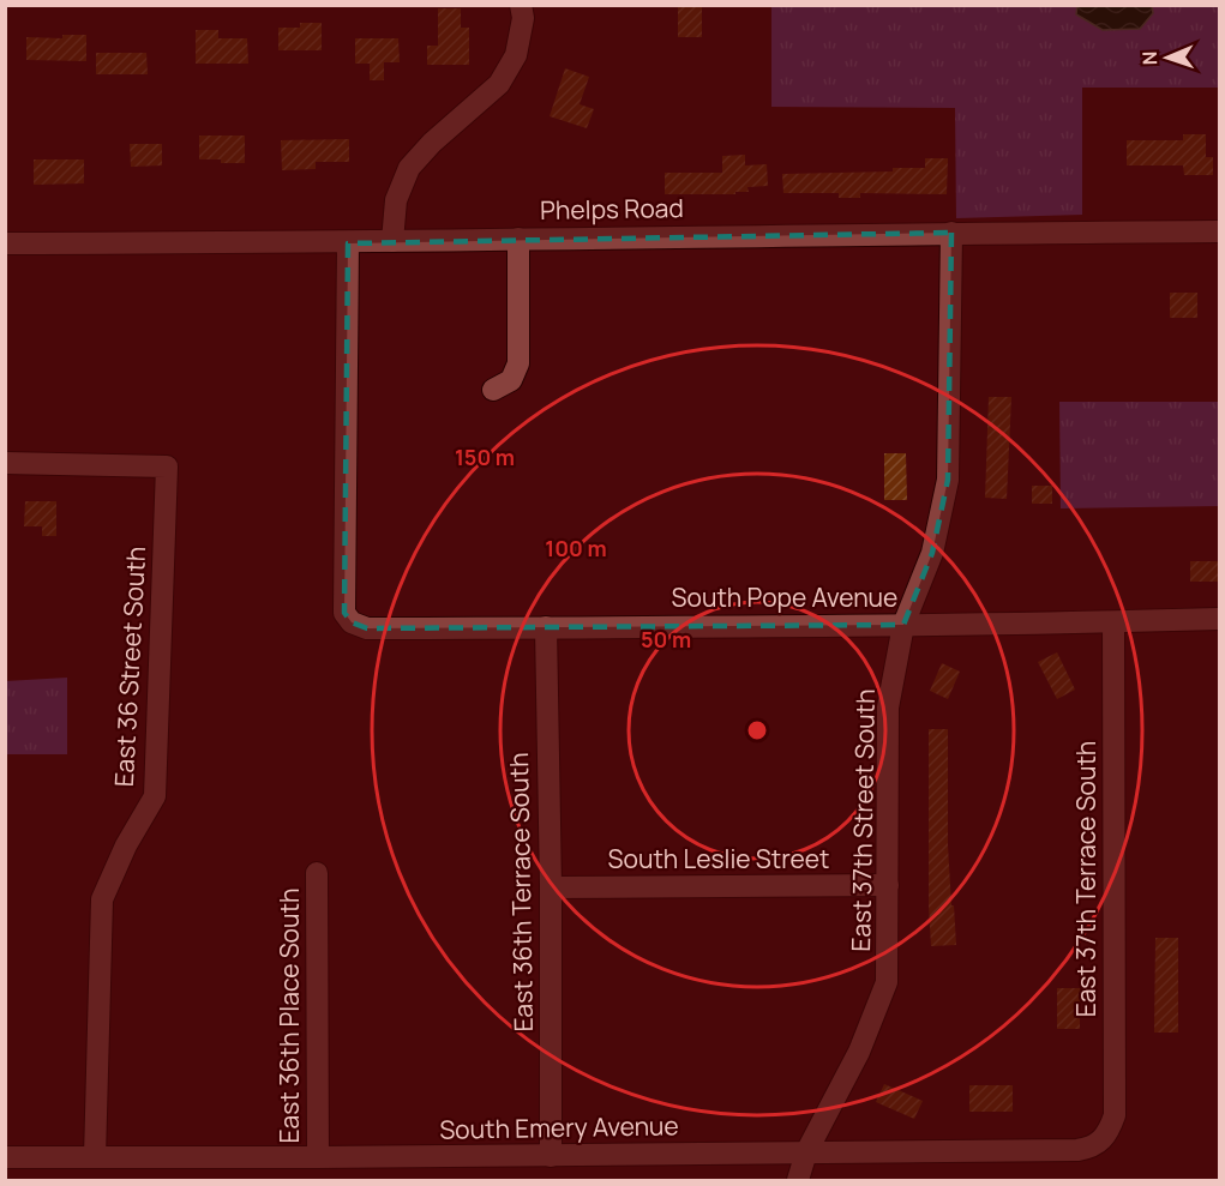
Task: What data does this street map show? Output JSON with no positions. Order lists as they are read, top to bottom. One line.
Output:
{"streets":{"street":["Phelps Road","South Pope Avenue","East 36 Street South","East 37th Street South","South Leslie Street","East 37th Terrace South","East 36th Terrace South","East 36th Place South","South Emery Avenue"]},"crossings":[["Phelps Road","South Pope Avenue"],["Phelps Road","East 37th Street South"],["South Pope Avenue","East 37th Street South"],["South Pope Avenue","East 37th Terrace South"],["South Pope Avenue","East 36th Terrace South"],["East 36 Street South","South Emery Avenue"],["East 37th Street South","South Leslie Street"],["East 37th Street South","South Emery Avenue"],["South Leslie Street","East 36th Terrace South"],["East 37th Terrace South","South Emery Avenue"],["East 36th Terrace South","South Emery Avenue"],["East 36th Place South","South Emery Avenue"]],"north":"left","rings":["150 m","100 m","50 m"]}
